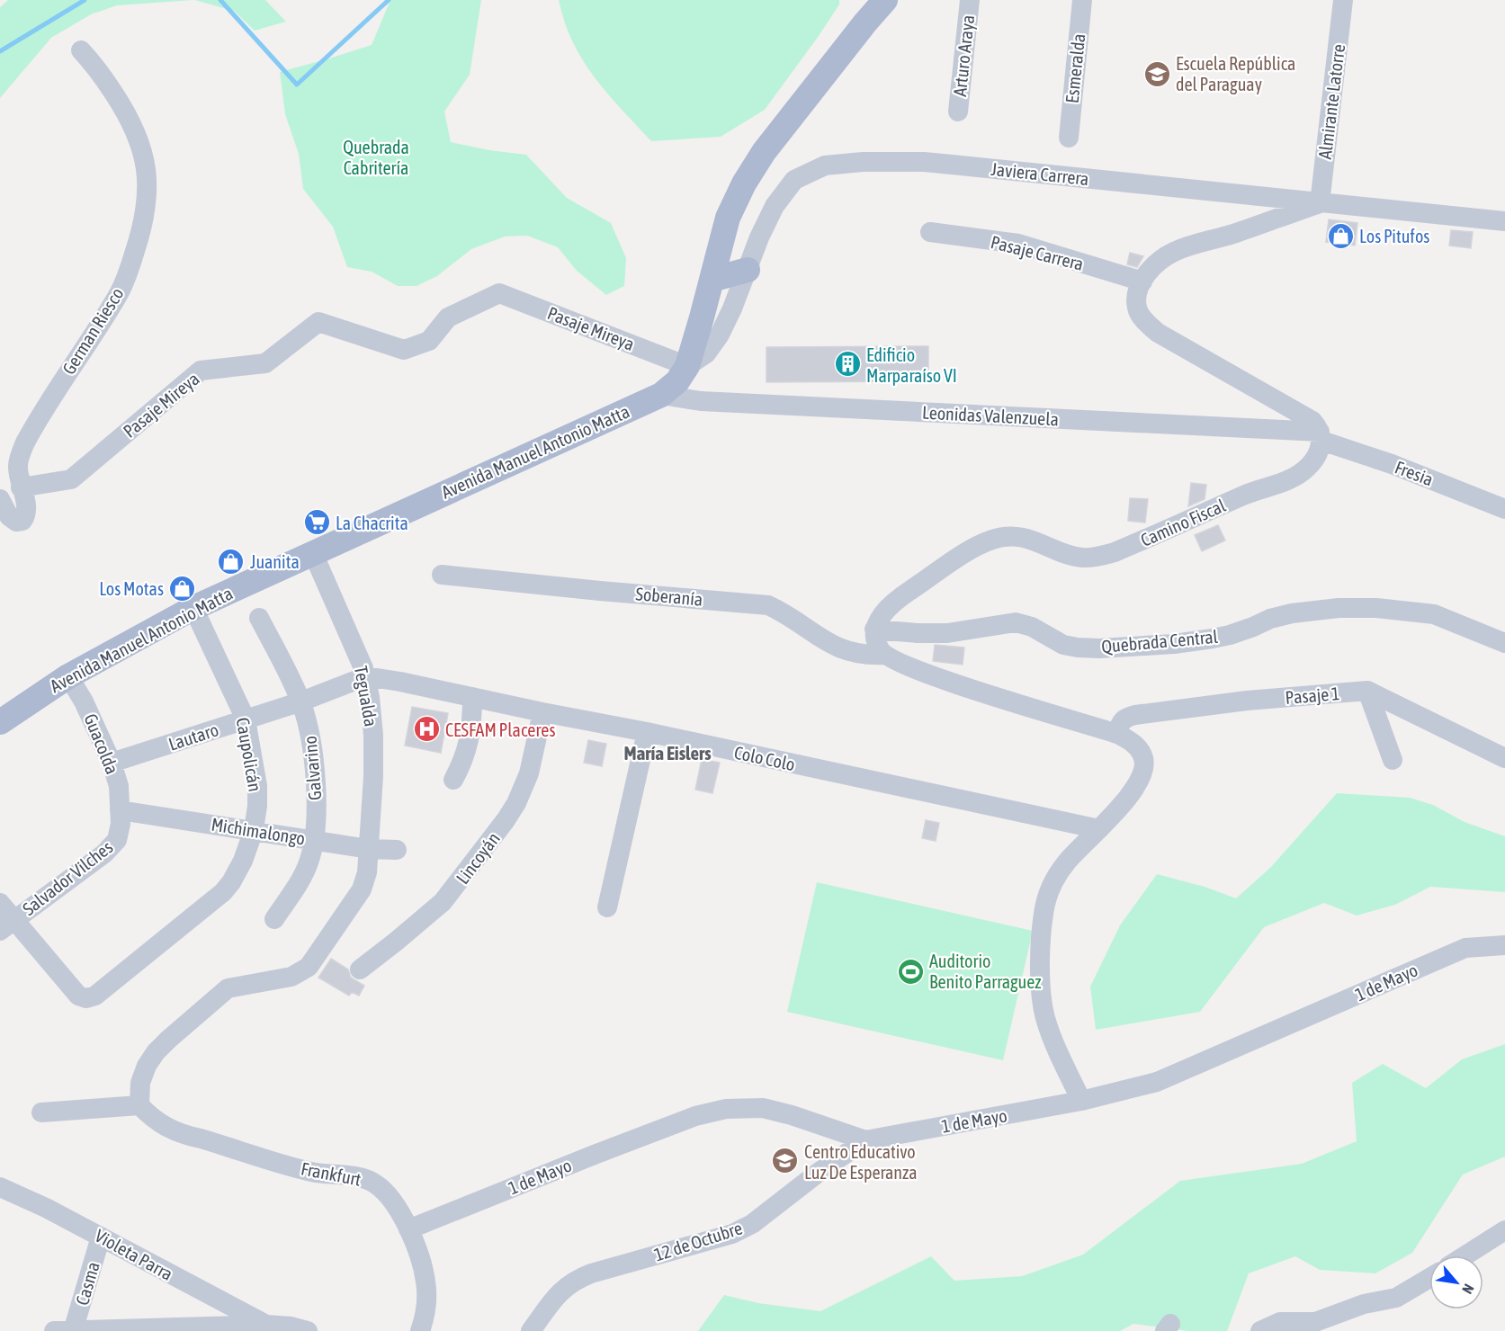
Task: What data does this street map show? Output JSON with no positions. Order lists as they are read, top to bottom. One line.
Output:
{"streets":{"main road":["Avenida Manuel Antonio Matta"],"street":["Arturo Araya","Esmeralda","Almirante Latorre","Javiera Carrera","Pasaje Carrera","Pasaje Mireya","German Riesco","Leonidas Valenzuela","Fresia","Camino Fiscal","Soberanía","Quebrada Central","Pasaje 1","Tegualda","Lautaro","Guacolda","Caupolicán","Colo Colo","Galvarino","Michimalongo","Lincoyán","Salvador Vilches","1 de Mayo","Frankfurt","12 de Octubre","Violeta Parra","Casma"]},"crossings":[["Almirante Latorre","Javiera Carrera"],["Javiera Carrera","Pasaje Mireya"],["Javiera Carrera","Avenida Manuel Antonio Matta"],["Pasaje Mireya","German Riesco"],["Pasaje Mireya","Avenida Manuel Antonio Matta"],["Leonidas Valenzuela","Avenida Manuel Antonio Matta"],["Leonidas Valenzuela","Fresia"],["Leonidas Valenzuela","Camino Fiscal"],["Avenida Manuel Antonio Matta","Tegualda"],["Avenida Manuel Antonio Matta","Guacolda"],["Avenida Manuel Antonio Matta","Caupolicán"],["Fresia","Camino Fiscal"],["Camino Fiscal","Quebrada Central"],["Tegualda","Lautaro"],["Tegualda","Colo Colo"],["Tegualda","Michimalongo"],["Lautaro","Guacolda"],["Lautaro","Caupolicán"],["Lautaro","Colo Colo"],["Lautaro","Galvarino"],["Guacolda","Michimalongo"],["Guacolda","Salvador Vilches"],["Caupolicán","Michimalongo"],["Caupolicán","Salvador Vilches"],["Colo Colo","Lincoyán"],["Galvarino","Michimalongo"],["Michimalongo","Salvador Vilches"],["1 de Mayo","Frankfurt"],["1 de Mayo","12 de Octubre"],["Violeta Parra","Casma"]],"districts":["María Eislers"],"parks":["Quebrada Cabritería"],"places":{"school or university":["Escuela República del Paraguay","Centro Educativo Luz De Esperanza"],"shop":["Los Pitufos","Juanita","Los Motas"],"building":["Edificio Marparaíso VI"],"supermarket":["La Chacrita"],"hospital":["CESFAM Placeres"],"sports":["Auditorio Benito Parraguez"]},"north":"bottom right"}
